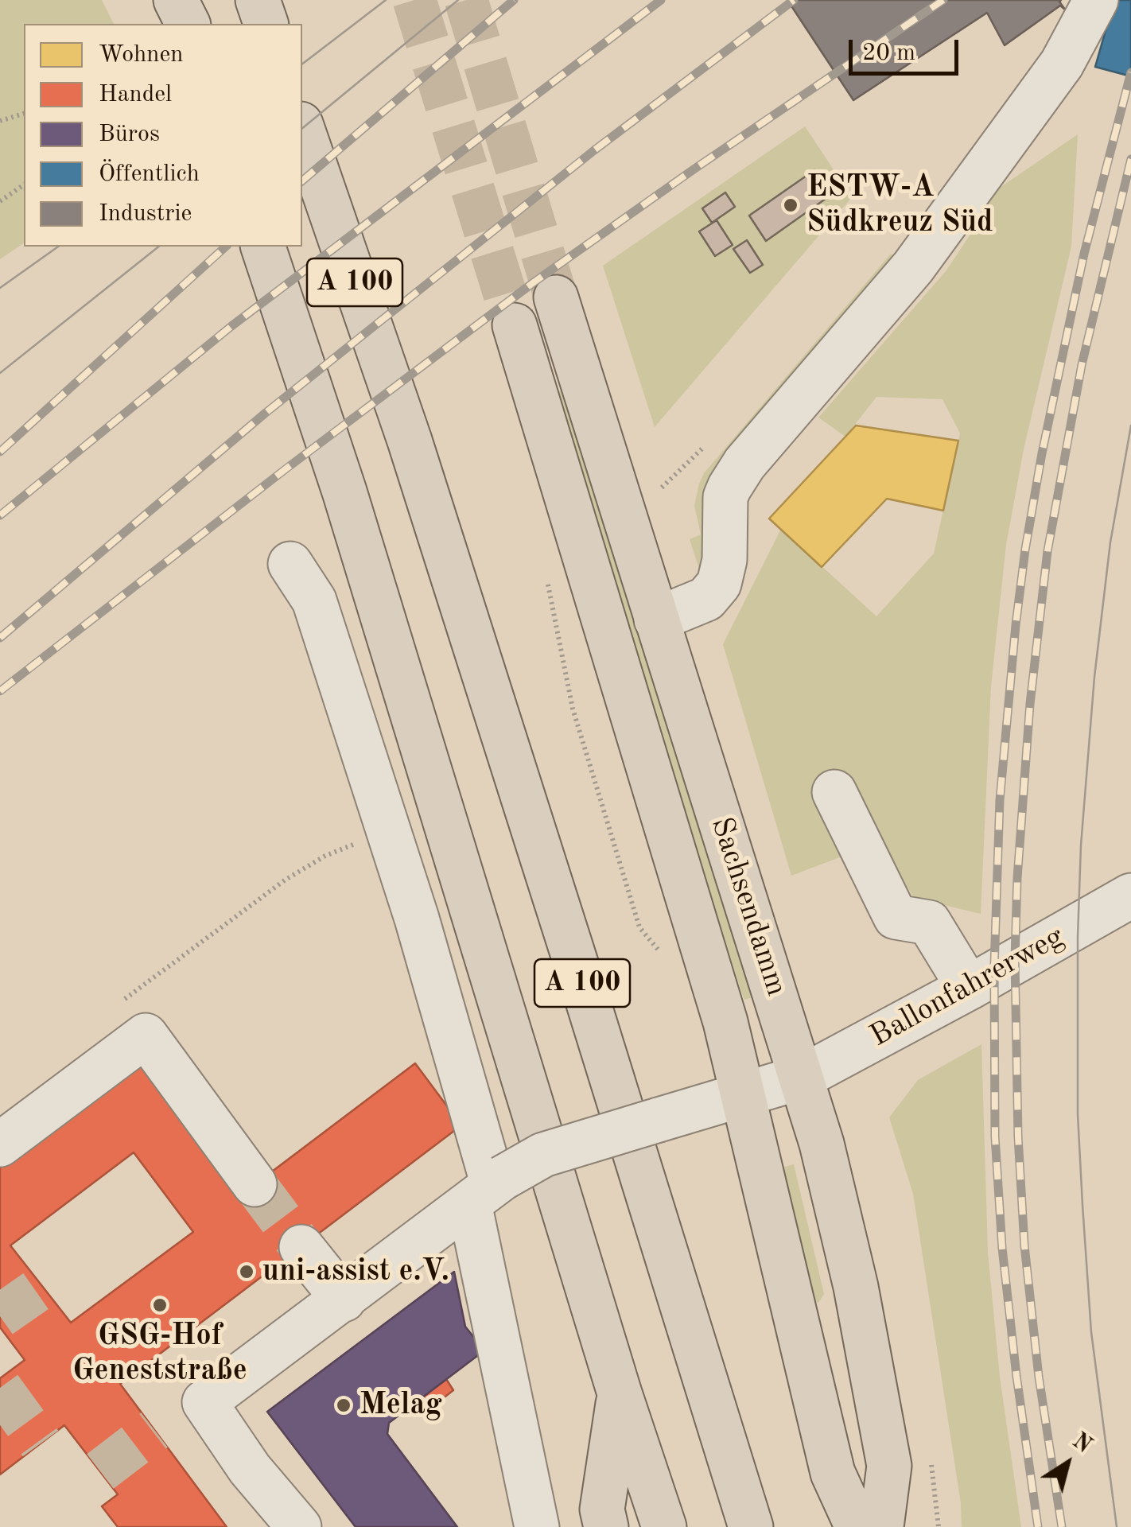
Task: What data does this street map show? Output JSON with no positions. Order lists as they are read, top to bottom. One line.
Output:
{"streets":{"main road":["A 100","Sachsendamm"],"street":["Ballonfahrerweg"]},"crossings":[["Sachsendamm","Ballonfahrerweg"]],"places":["ESTW-A Südkreuz Süd","uni-assist e.V.","GSG-Hof Geneststraße","Melag"],"legend":["Wohnen","Handel","Büros","Öffentlich","Industrie"],"scale_bar":"20 m","north":"top right"}
